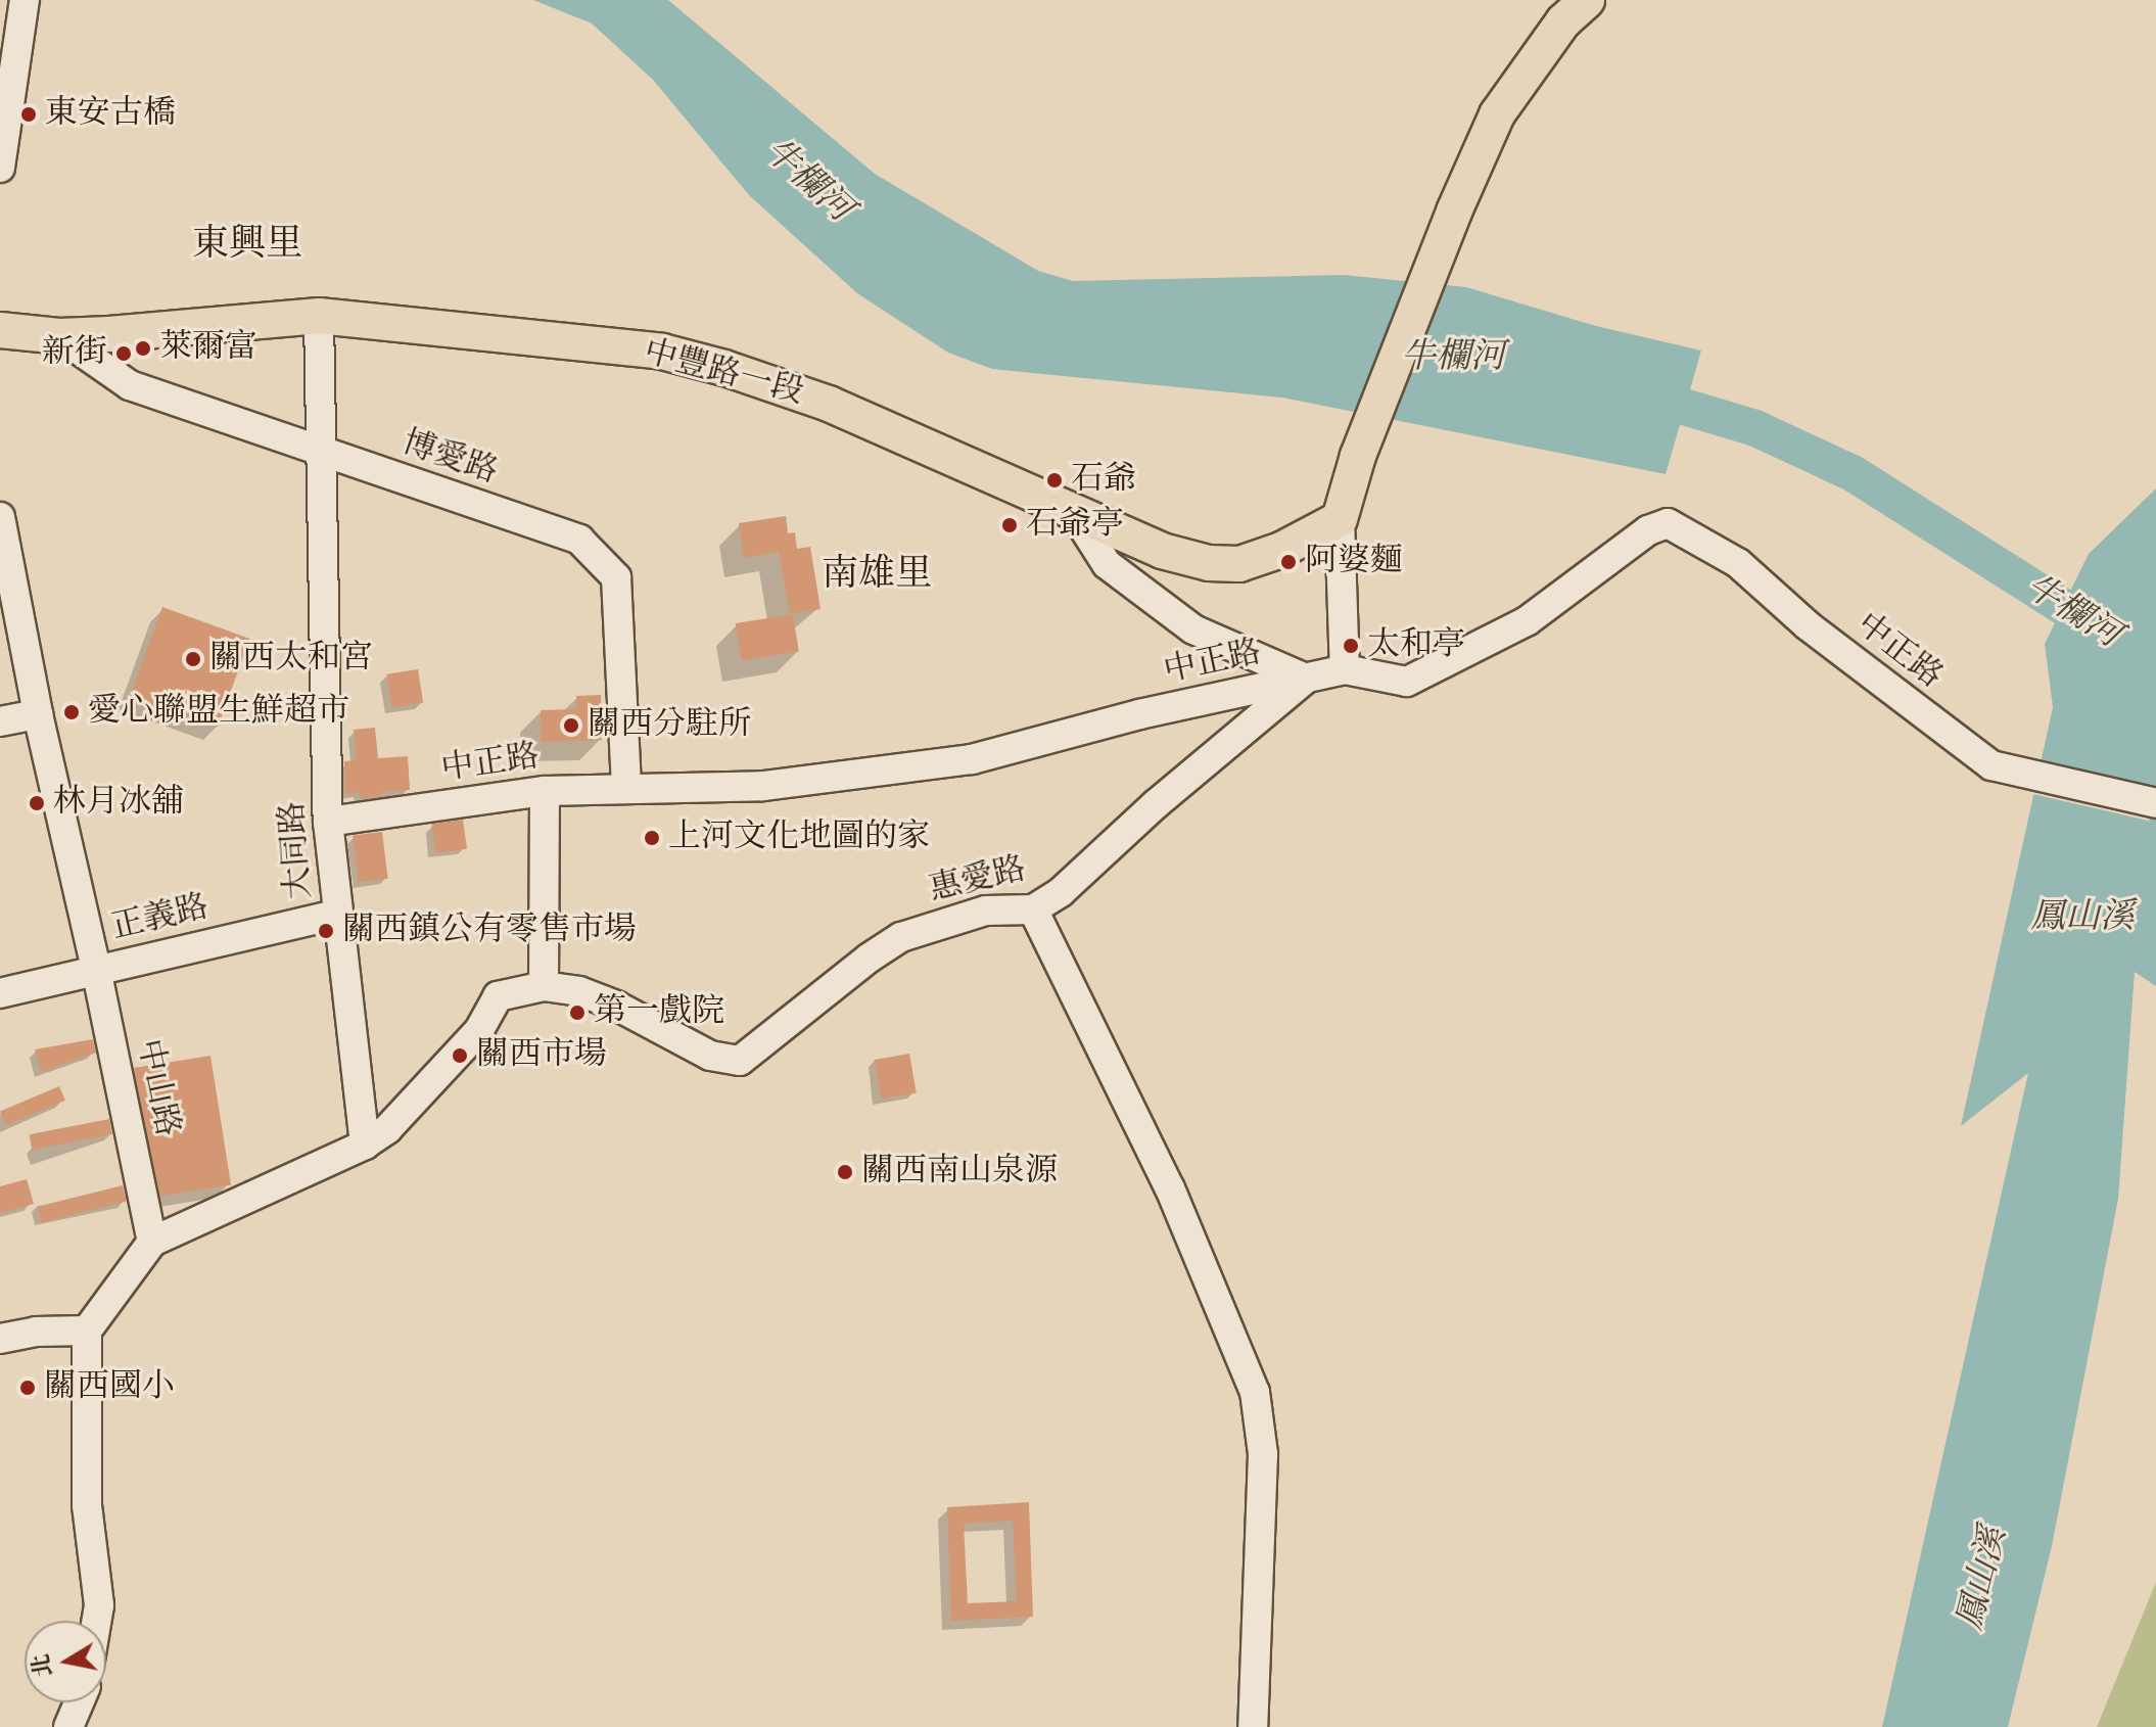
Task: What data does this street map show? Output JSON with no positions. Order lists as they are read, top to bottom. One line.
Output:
{"streets":{"main road":["中豐路一段"],"street":["博愛路","中正路","大同路","惠愛路","正義路","中山路"]},"crossings":[["中豐路一段","博愛路"],["中豐路一段","大同路"],["博愛路","中正路"],["博愛路","大同路"],["中正路","大同路"],["中正路","惠愛路"],["大同路","惠愛路"],["大同路","正義路"],["正義路","中山路"]],"districts":["東興里","南雄里"],"water":["牛欄河","鳳山溪"],"places":["東安古橋","萊爾富","新街","石爺","石爺亭","阿婆麵","太和亭","關西太和宮","愛心聯盟生鮮超市","關西分駐所","林月冰舖","上河文化地圖的家","關西鎮公有零售市場","第一戲院","關西市場","關西南山泉源","關西國小"],"north":"left"}
